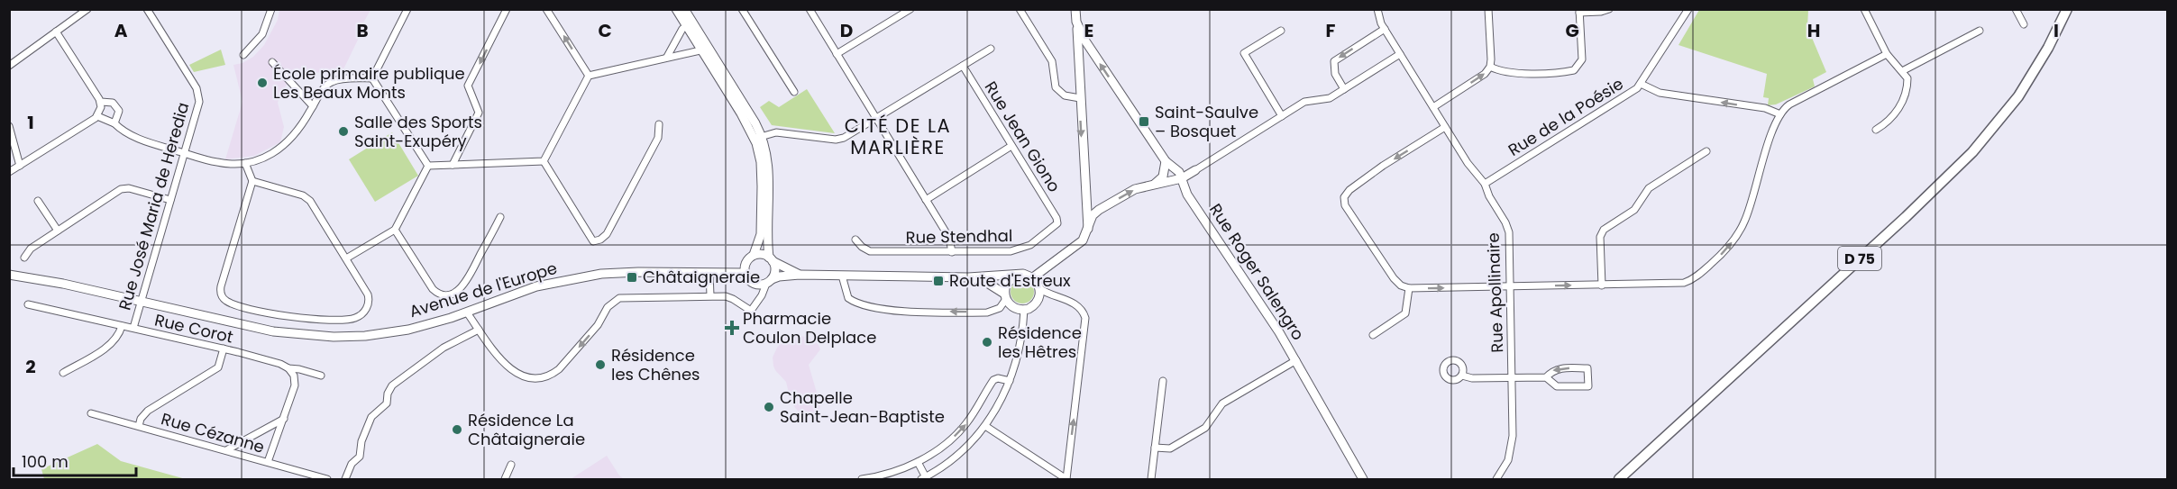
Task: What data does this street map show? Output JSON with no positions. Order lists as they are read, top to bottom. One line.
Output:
{"streets":{"main road":["D 75"],"street":["Rue de la Poésie","Rue Jean Giono","Rue José Maria de Heredia","Rue Stendhal","Rue Roger Salengro","Avenue de l'Europe","Rue Apollinaire","Rue Corot","Rue Cézanne"]},"crossings":[["Rue de la Poésie","Rue Apollinaire"],["Rue Jean Giono","Rue Stendhal"],["Rue José Maria de Heredia","Avenue de l'Europe"],["Rue José Maria de Heredia","Rue Corot"]],"districts":["CITÉ DE LA MARLIÈRE"],"places":{"other":["École primaire publique Les Beaux Monts","Salle des Sports Saint-Exupéry","Résidence les Hêtres","Résidence les Chênes","Chapelle Saint-Jean-Baptiste","Résidence La Châtaigneraie"],"transit":["Saint-Saulve – Bosquet","Châtaigneraie","Route d'Estreux"],"health":["Pharmacie Coulon Delplace"]},"scale_bar":"100 m","grid":{"columns":["A","B","C","D","E","F","G","H","I"],"rows":["1","2"]}}
